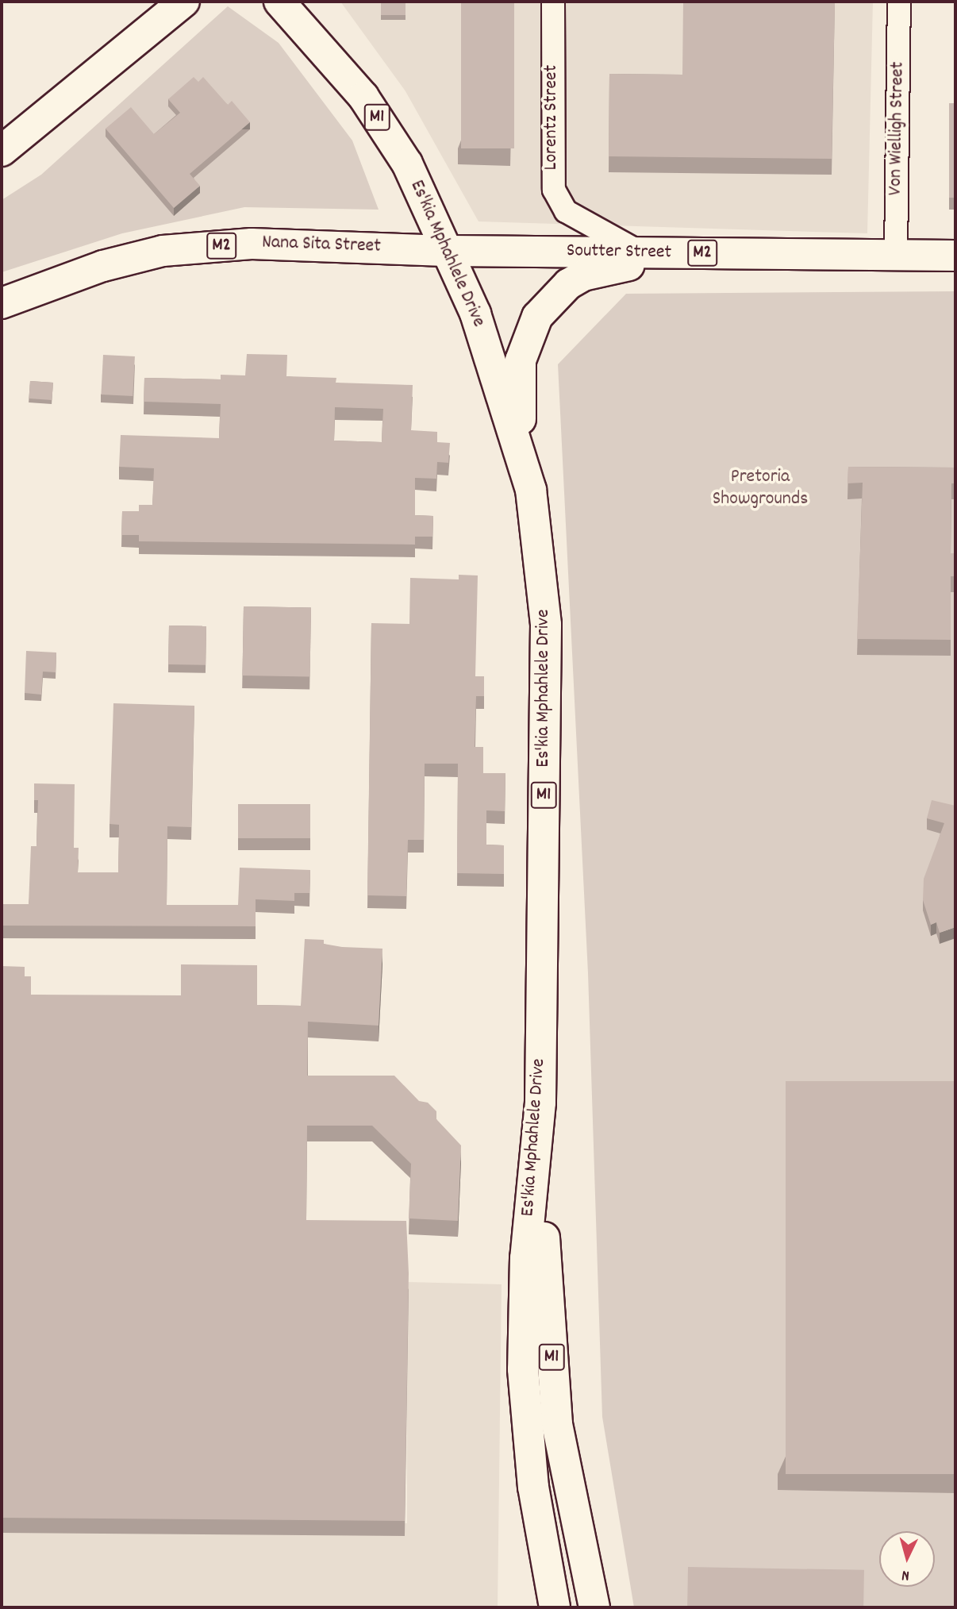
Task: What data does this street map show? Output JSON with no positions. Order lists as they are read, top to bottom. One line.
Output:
{"streets":{"main road":["M1","Nana Sita Street","M2","Soutter Street","Es'kia Mphahlele Drive"],"street":["Lorentz Street","Von Wielligh Street"]},"crossings":[["M1","Es'kia Mphahlele Drive"],["Lorentz Street","Soutter Street"],["Von Wielligh Street","Soutter Street"],["Nana Sita Street","Soutter Street"],["Nana Sita Street","Es'kia Mphahlele Drive"],["Soutter Street","Es'kia Mphahlele Drive"]],"parks":["Pretoria Showgrounds"],"north":"bottom"}
